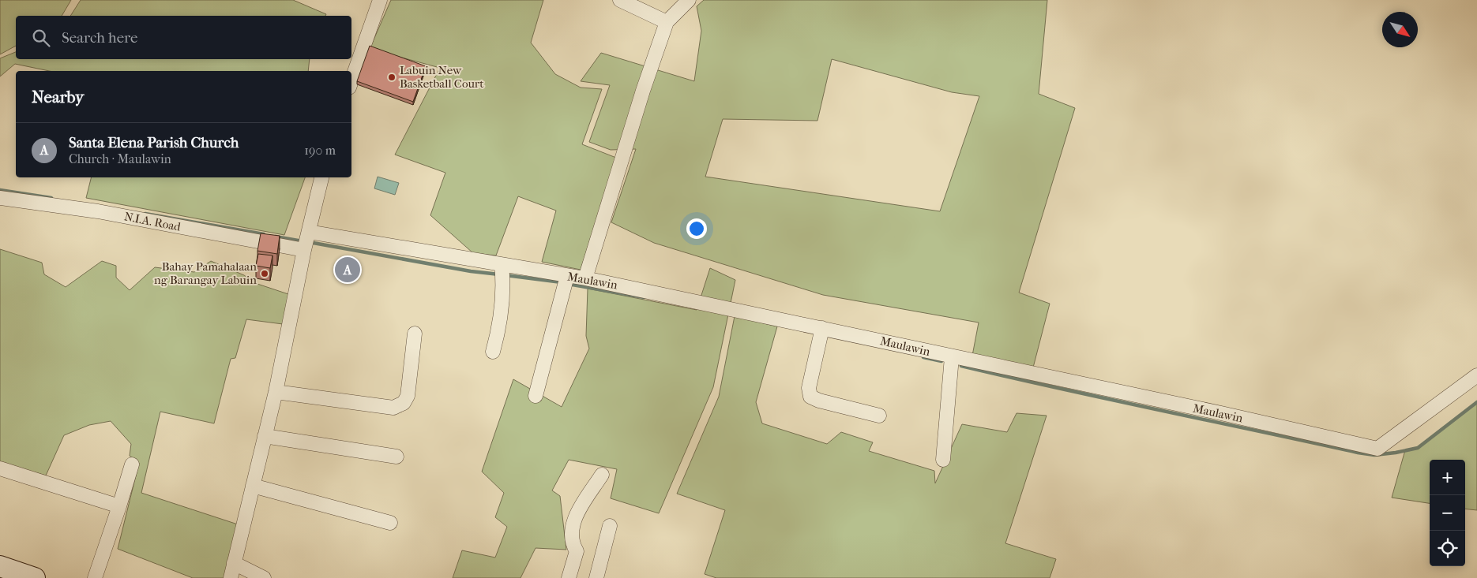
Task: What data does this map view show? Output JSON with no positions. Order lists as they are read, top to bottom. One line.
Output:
{"streets":{"street":["N.I.A. Road","Maulawin"]},"places":["Labuin New Basketball Court","Bahay Pamahalaan ng Barangay Labuin"],"north":"bottom right","page":{"search":"Search here","heading":"Nearby","list":[{"mark":"A","name":"Santa Elena Parish Church","note":"Church · Maulawin","value":"190 m"}],"pins":"A","map_buttons":["+","−"]}}
